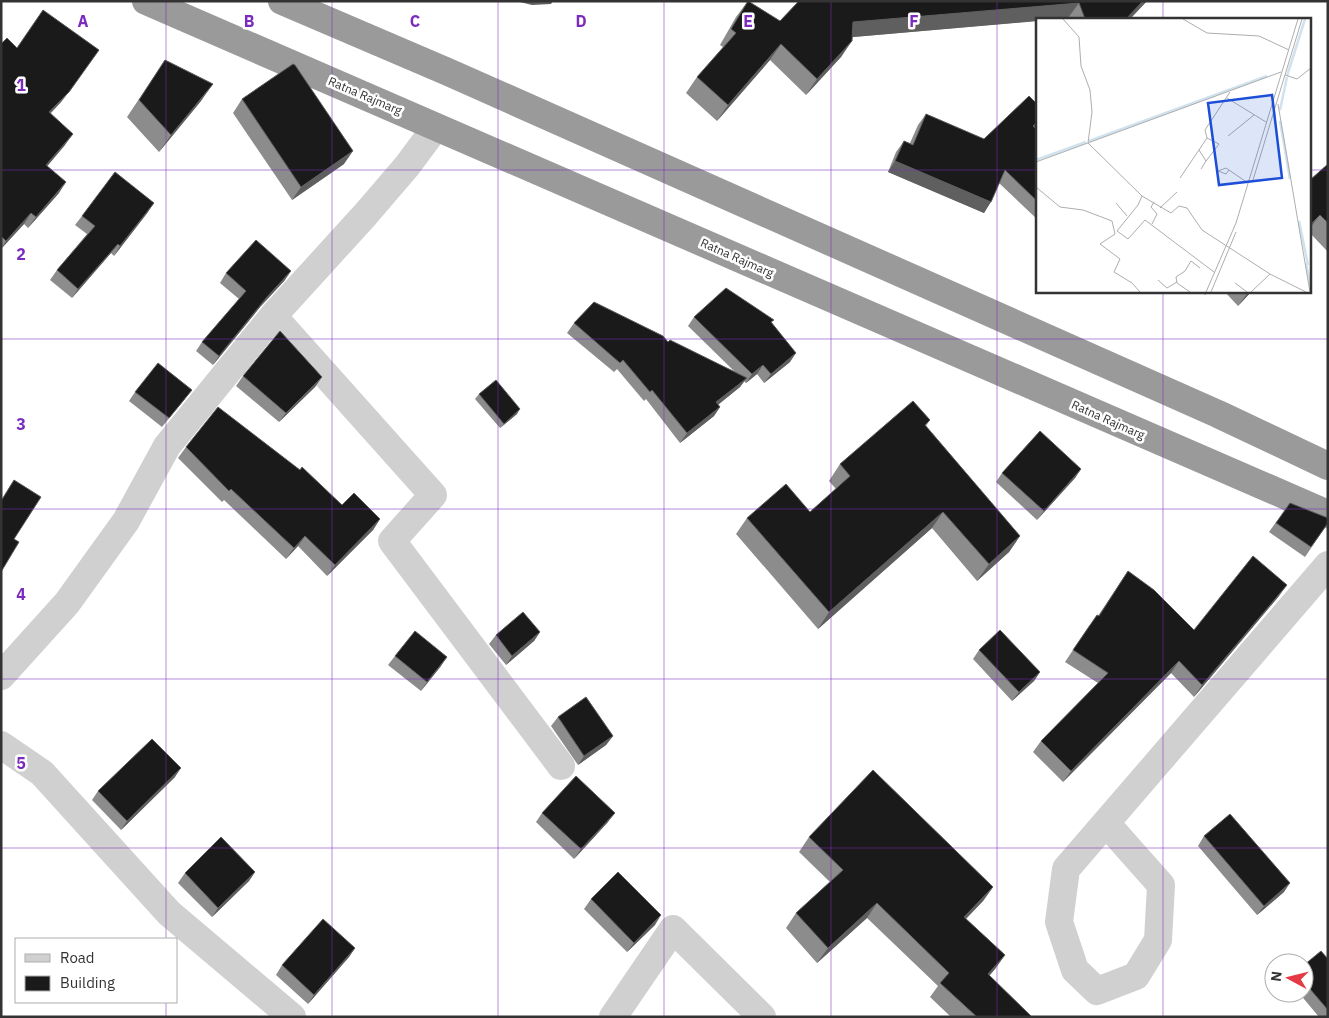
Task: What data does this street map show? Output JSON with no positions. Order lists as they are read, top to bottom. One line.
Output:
{"streets":{"highway":["Ratna Rajmarg"]},"legend":["Road","Building"],"north":"left","grid":{"columns":["A","B","C","D","E","F"],"rows":["1","2","3","4","5"]}}
